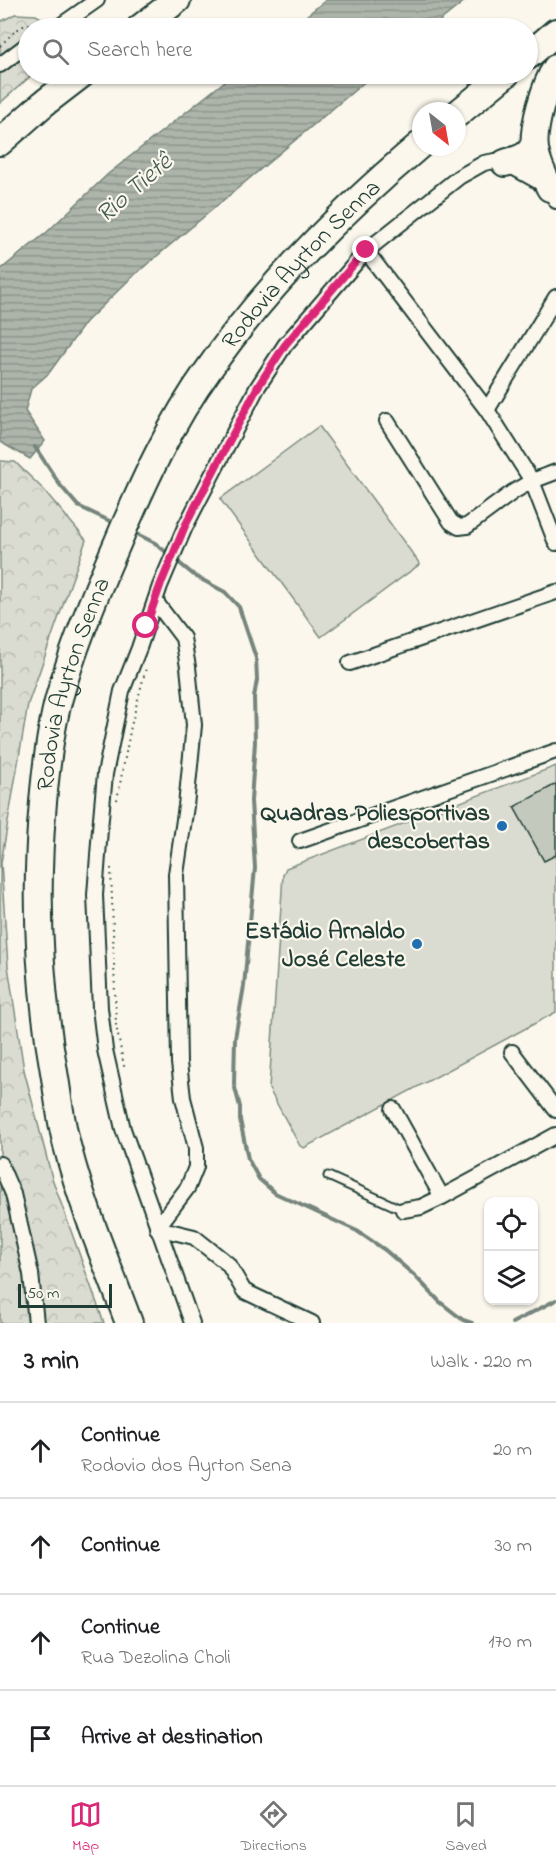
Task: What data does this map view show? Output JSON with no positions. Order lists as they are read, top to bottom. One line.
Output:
{"streets":{"highway":["Rodovia Ayrton Senna"]},"water":["Rio Tietê"],"places":["Quadras Poliesportivas descobertas","Estádio Arnaldo José Celeste"],"scale_bar":"50 m","north":"bottom right","page":{"search":"Search here","scale":"50 m","heading":["3 min","Walk · 220 m"],"list":[["Continue","Rodovio dos Ayrton Sena","20 m"],["Continue","30 m"],["Continue","Rua Dezolina Choli","170 m"],"Arrive at destination"],"nav":["Map","Directions","Saved"]}}
